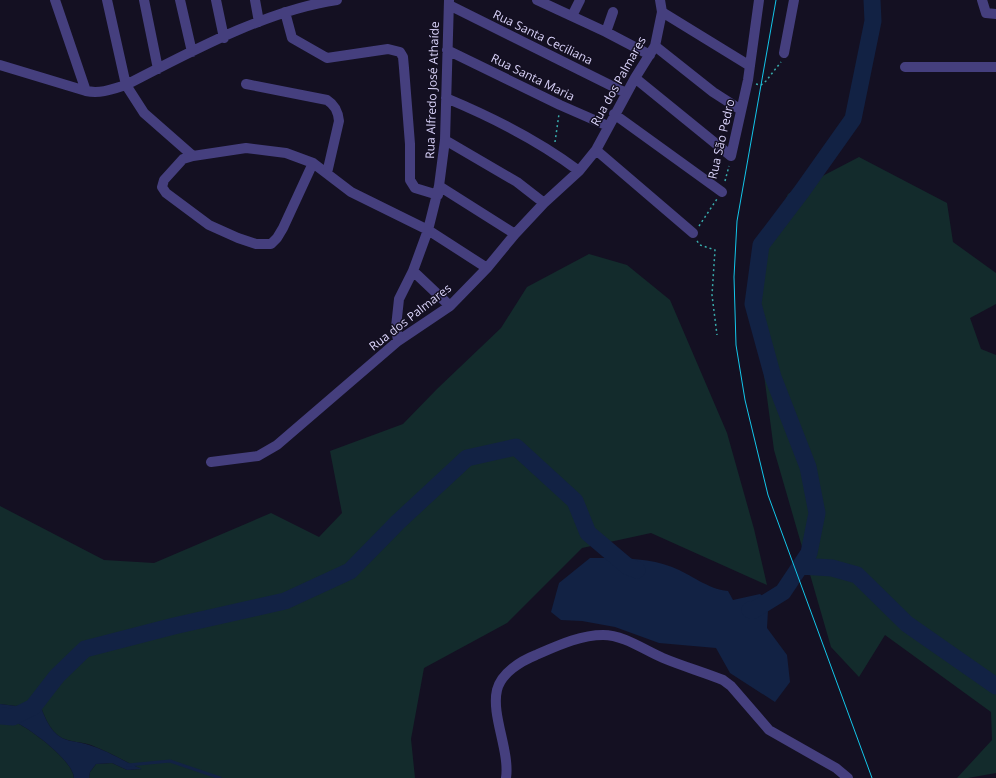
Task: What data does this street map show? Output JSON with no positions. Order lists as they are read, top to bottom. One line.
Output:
{"streets":{"street":["Rua Santa Ceciliana","Rua Santa Maria","Rua dos Palmares","Rua Alfredo José Athaíde","Rua São Pedro"]},"crossings":[["Rua Santa Ceciliana","Rua dos Palmares"],["Rua Santa Ceciliana","Rua Alfredo José Athaíde"],["Rua Santa Maria","Rua dos Palmares"],["Rua Santa Maria","Rua Alfredo José Athaíde"],["Rua dos Palmares","Rua Alfredo José Athaíde"]]}
